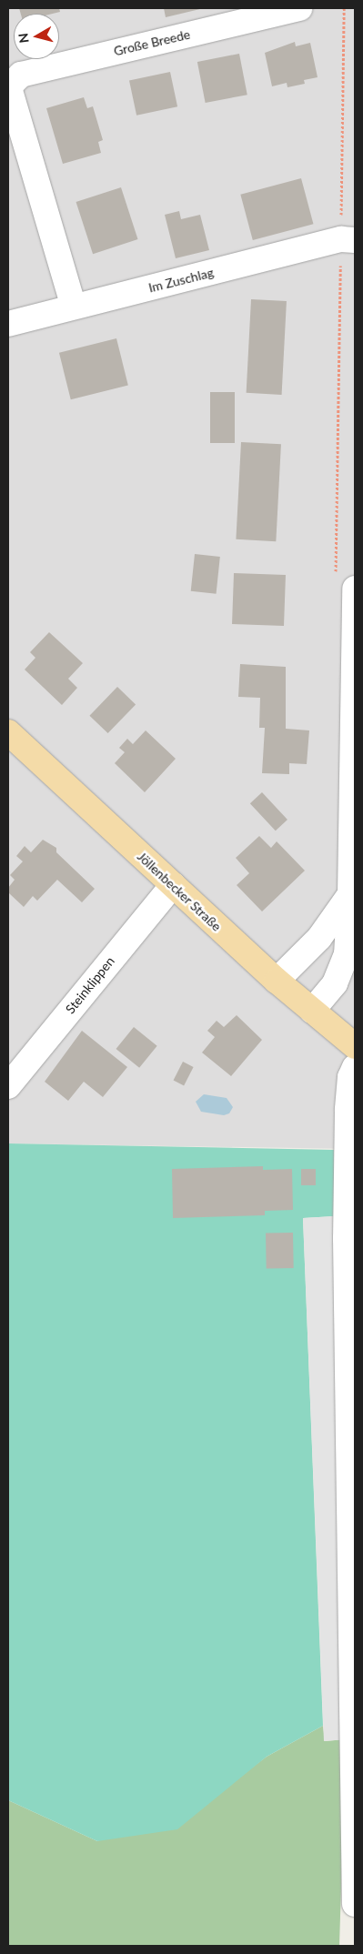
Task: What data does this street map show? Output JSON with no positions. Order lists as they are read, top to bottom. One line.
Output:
{"streets":{"main road":["Jöllenbecker Straße"],"street":["Große Breede","Im Zuschlag","Steinklippen"]},"crossings":[["Große Breede","Im Zuschlag"],["Jöllenbecker Straße","Steinklippen"]],"north":"left"}
